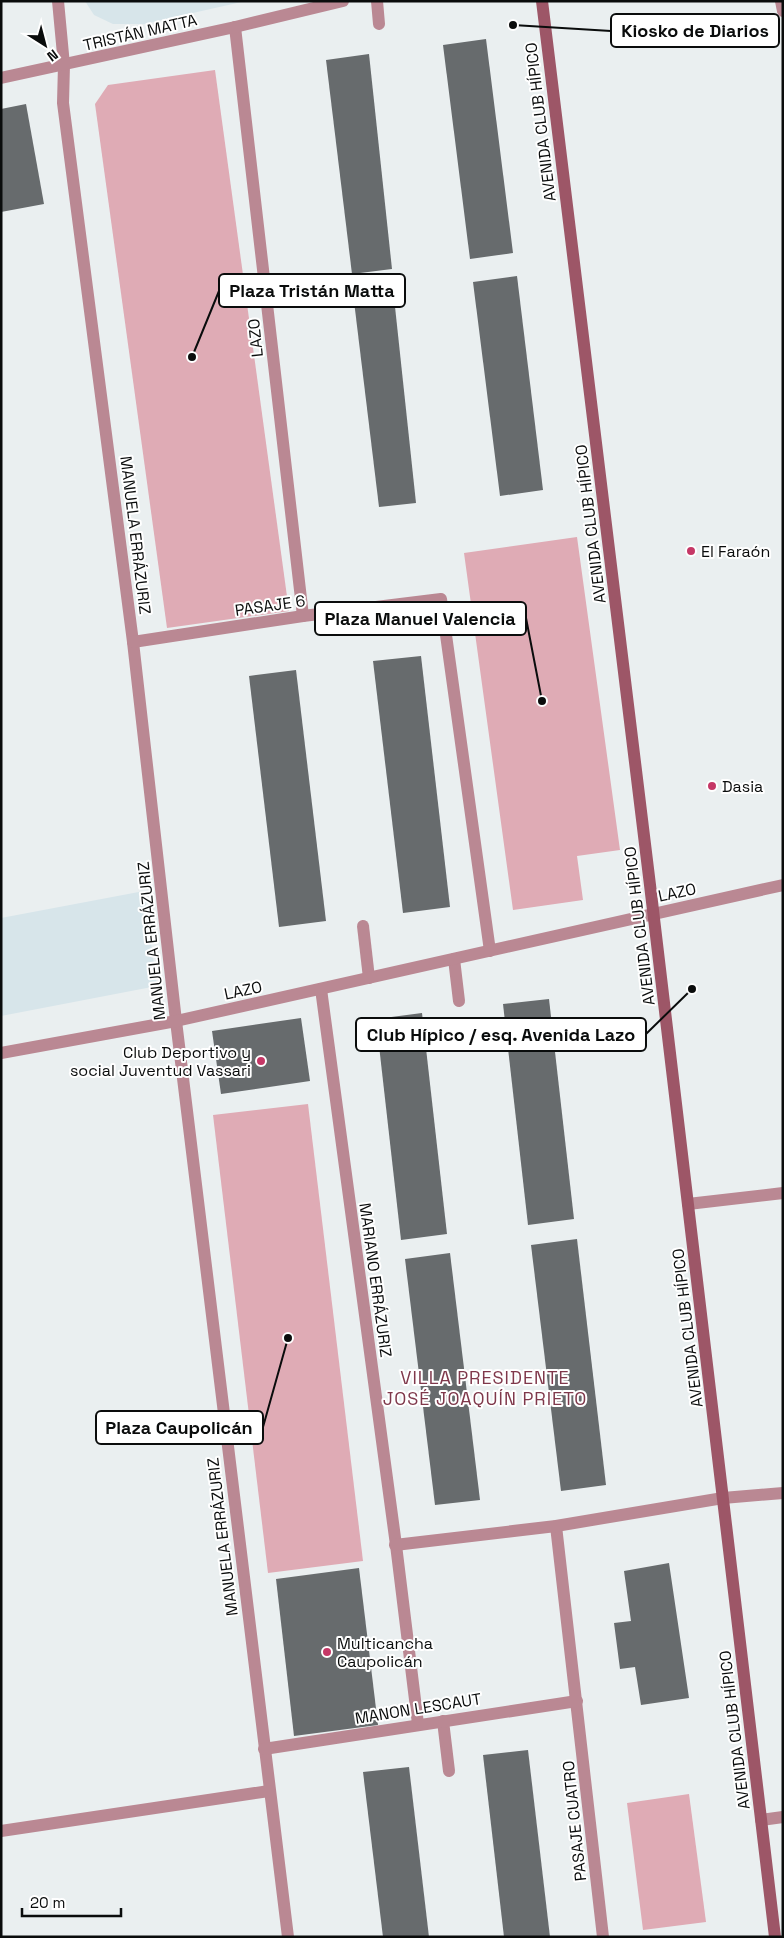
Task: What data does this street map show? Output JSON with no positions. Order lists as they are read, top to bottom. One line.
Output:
{"streets":{"main road":["AVENIDA CLUB HÍPICO"],"street":["TRISTÁN MATTA","LAZO","MANUELA ERRÁZURIZ","PASAJE 6","MARIANO ERRÁZURIZ","MANON LESCAUT","PASAJE CUATRO"]},"crossings":[["TRISTÁN MATTA","LAZO"],["TRISTÁN MATTA","MANUELA ERRÁZURIZ"],["AVENIDA CLUB HÍPICO","LAZO"],["LAZO","MANUELA ERRÁZURIZ"],["LAZO","PASAJE 6"],["LAZO","MARIANO ERRÁZURIZ"],["MANUELA ERRÁZURIZ","PASAJE 6"],["MANUELA ERRÁZURIZ","MANON LESCAUT"],["MARIANO ERRÁZURIZ","MANON LESCAUT"],["MANON LESCAUT","PASAJE CUATRO"]],"districts":["VILLA PRESIDENTE JOSÉ JOAQUÍN PRIETO"],"places":["Kiosko de Diarios","Plaza Tristán Matta","El Faraón","Plaza Manuel Valencia","Dasia","Club Hípico / esq. Avenida Lazo","Club Deportivo y social Juventud Vassari","Plaza Caupolicán","Multicancha Caupolicán"],"scale_bar":"20 m","north":"bottom right"}
